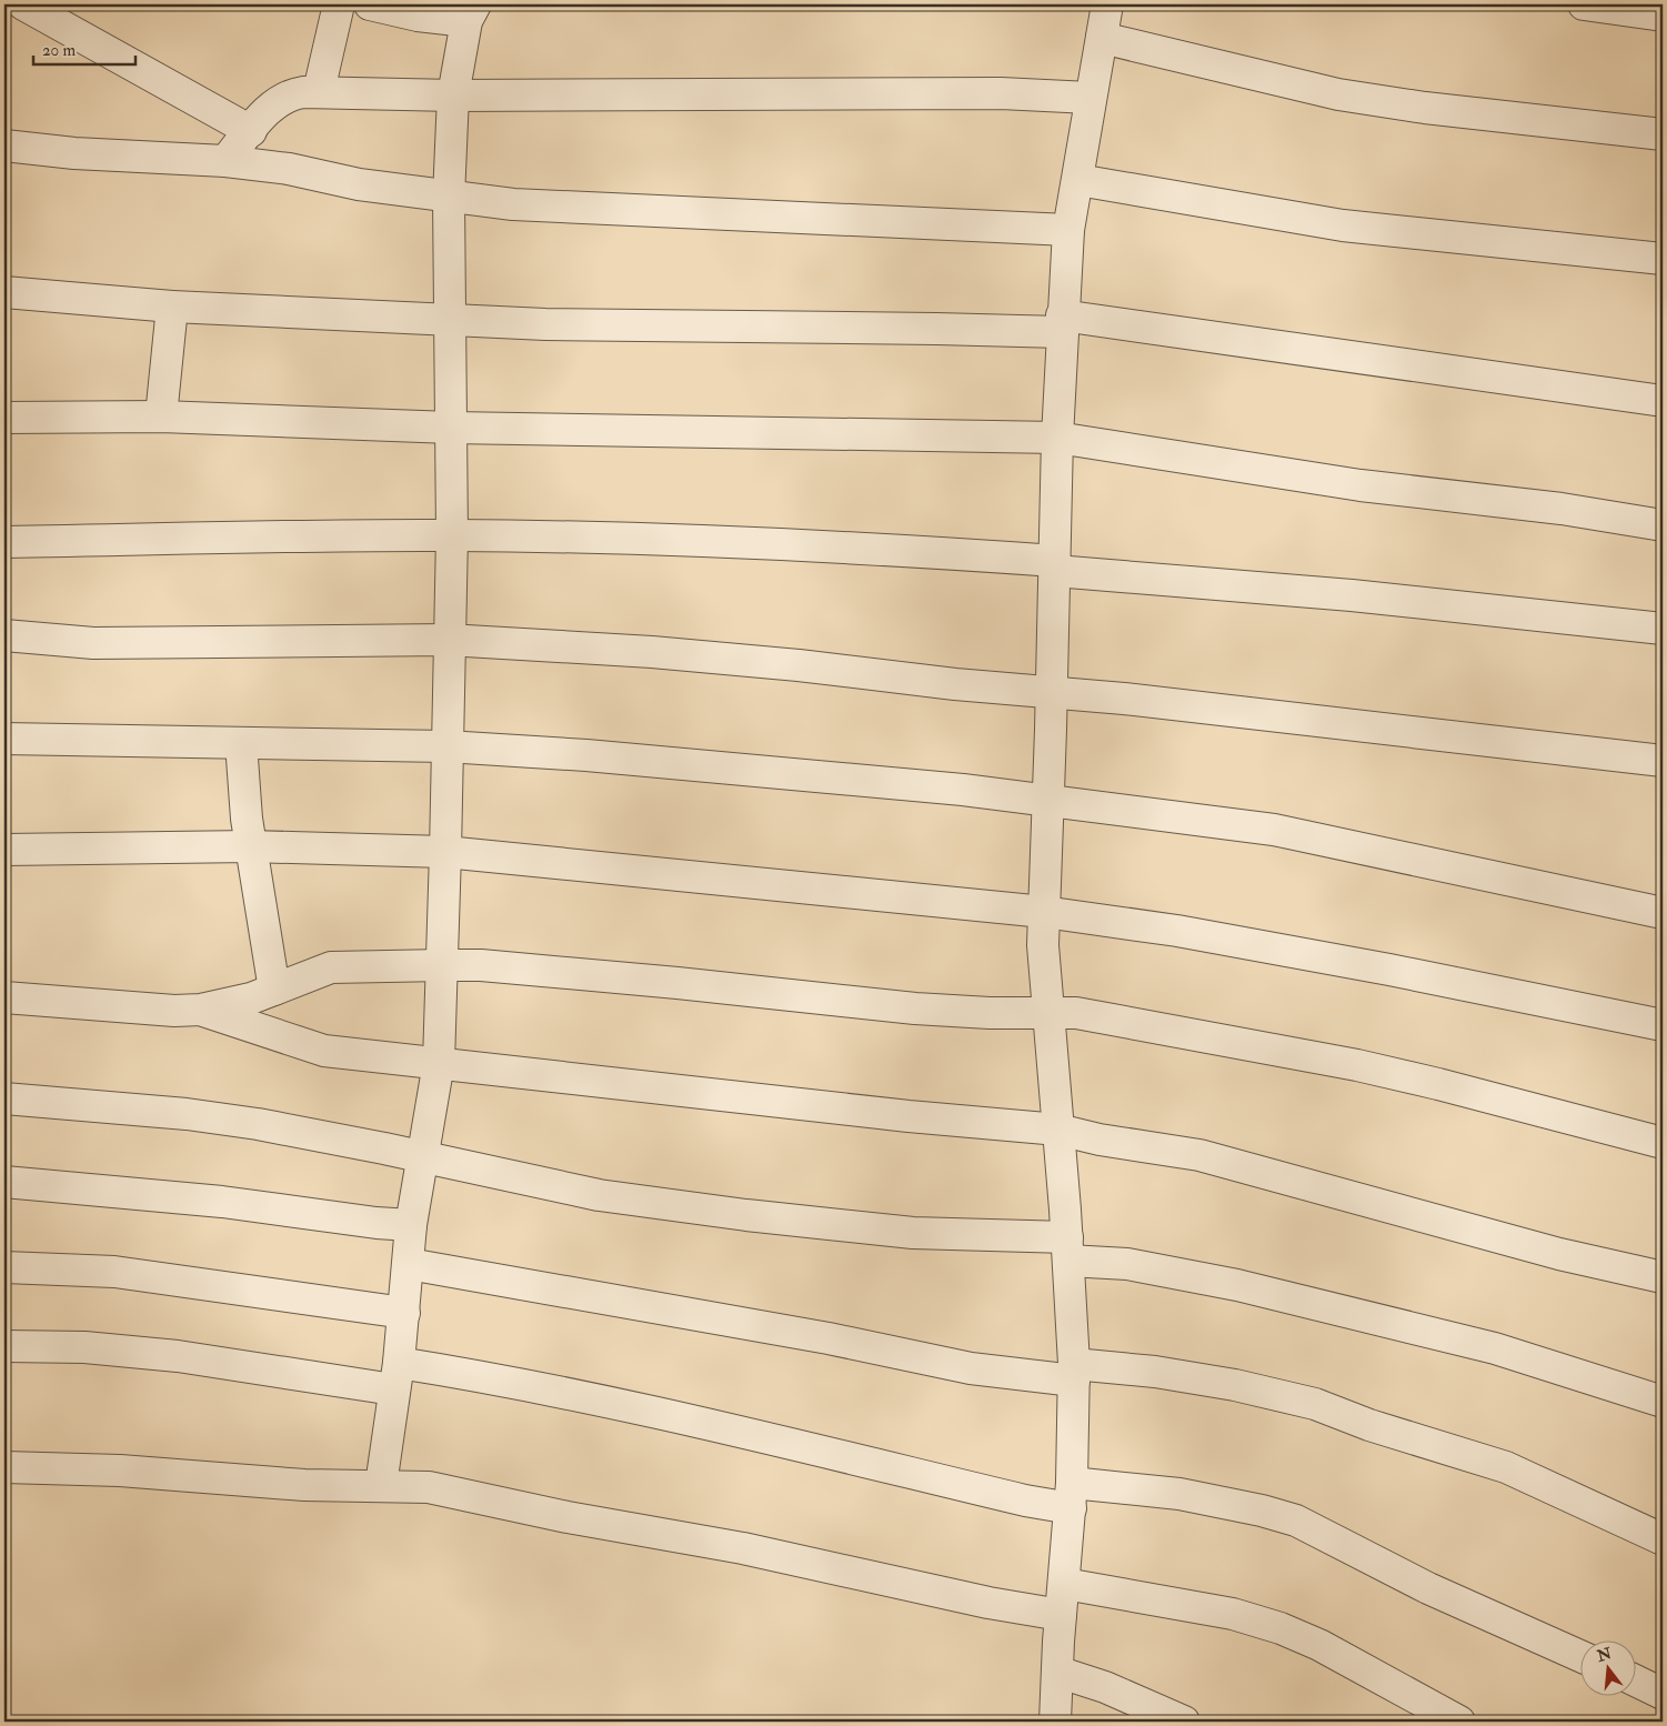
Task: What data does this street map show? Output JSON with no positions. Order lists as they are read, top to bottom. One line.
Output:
{"scale_bar":"20 m","north":"top"}
